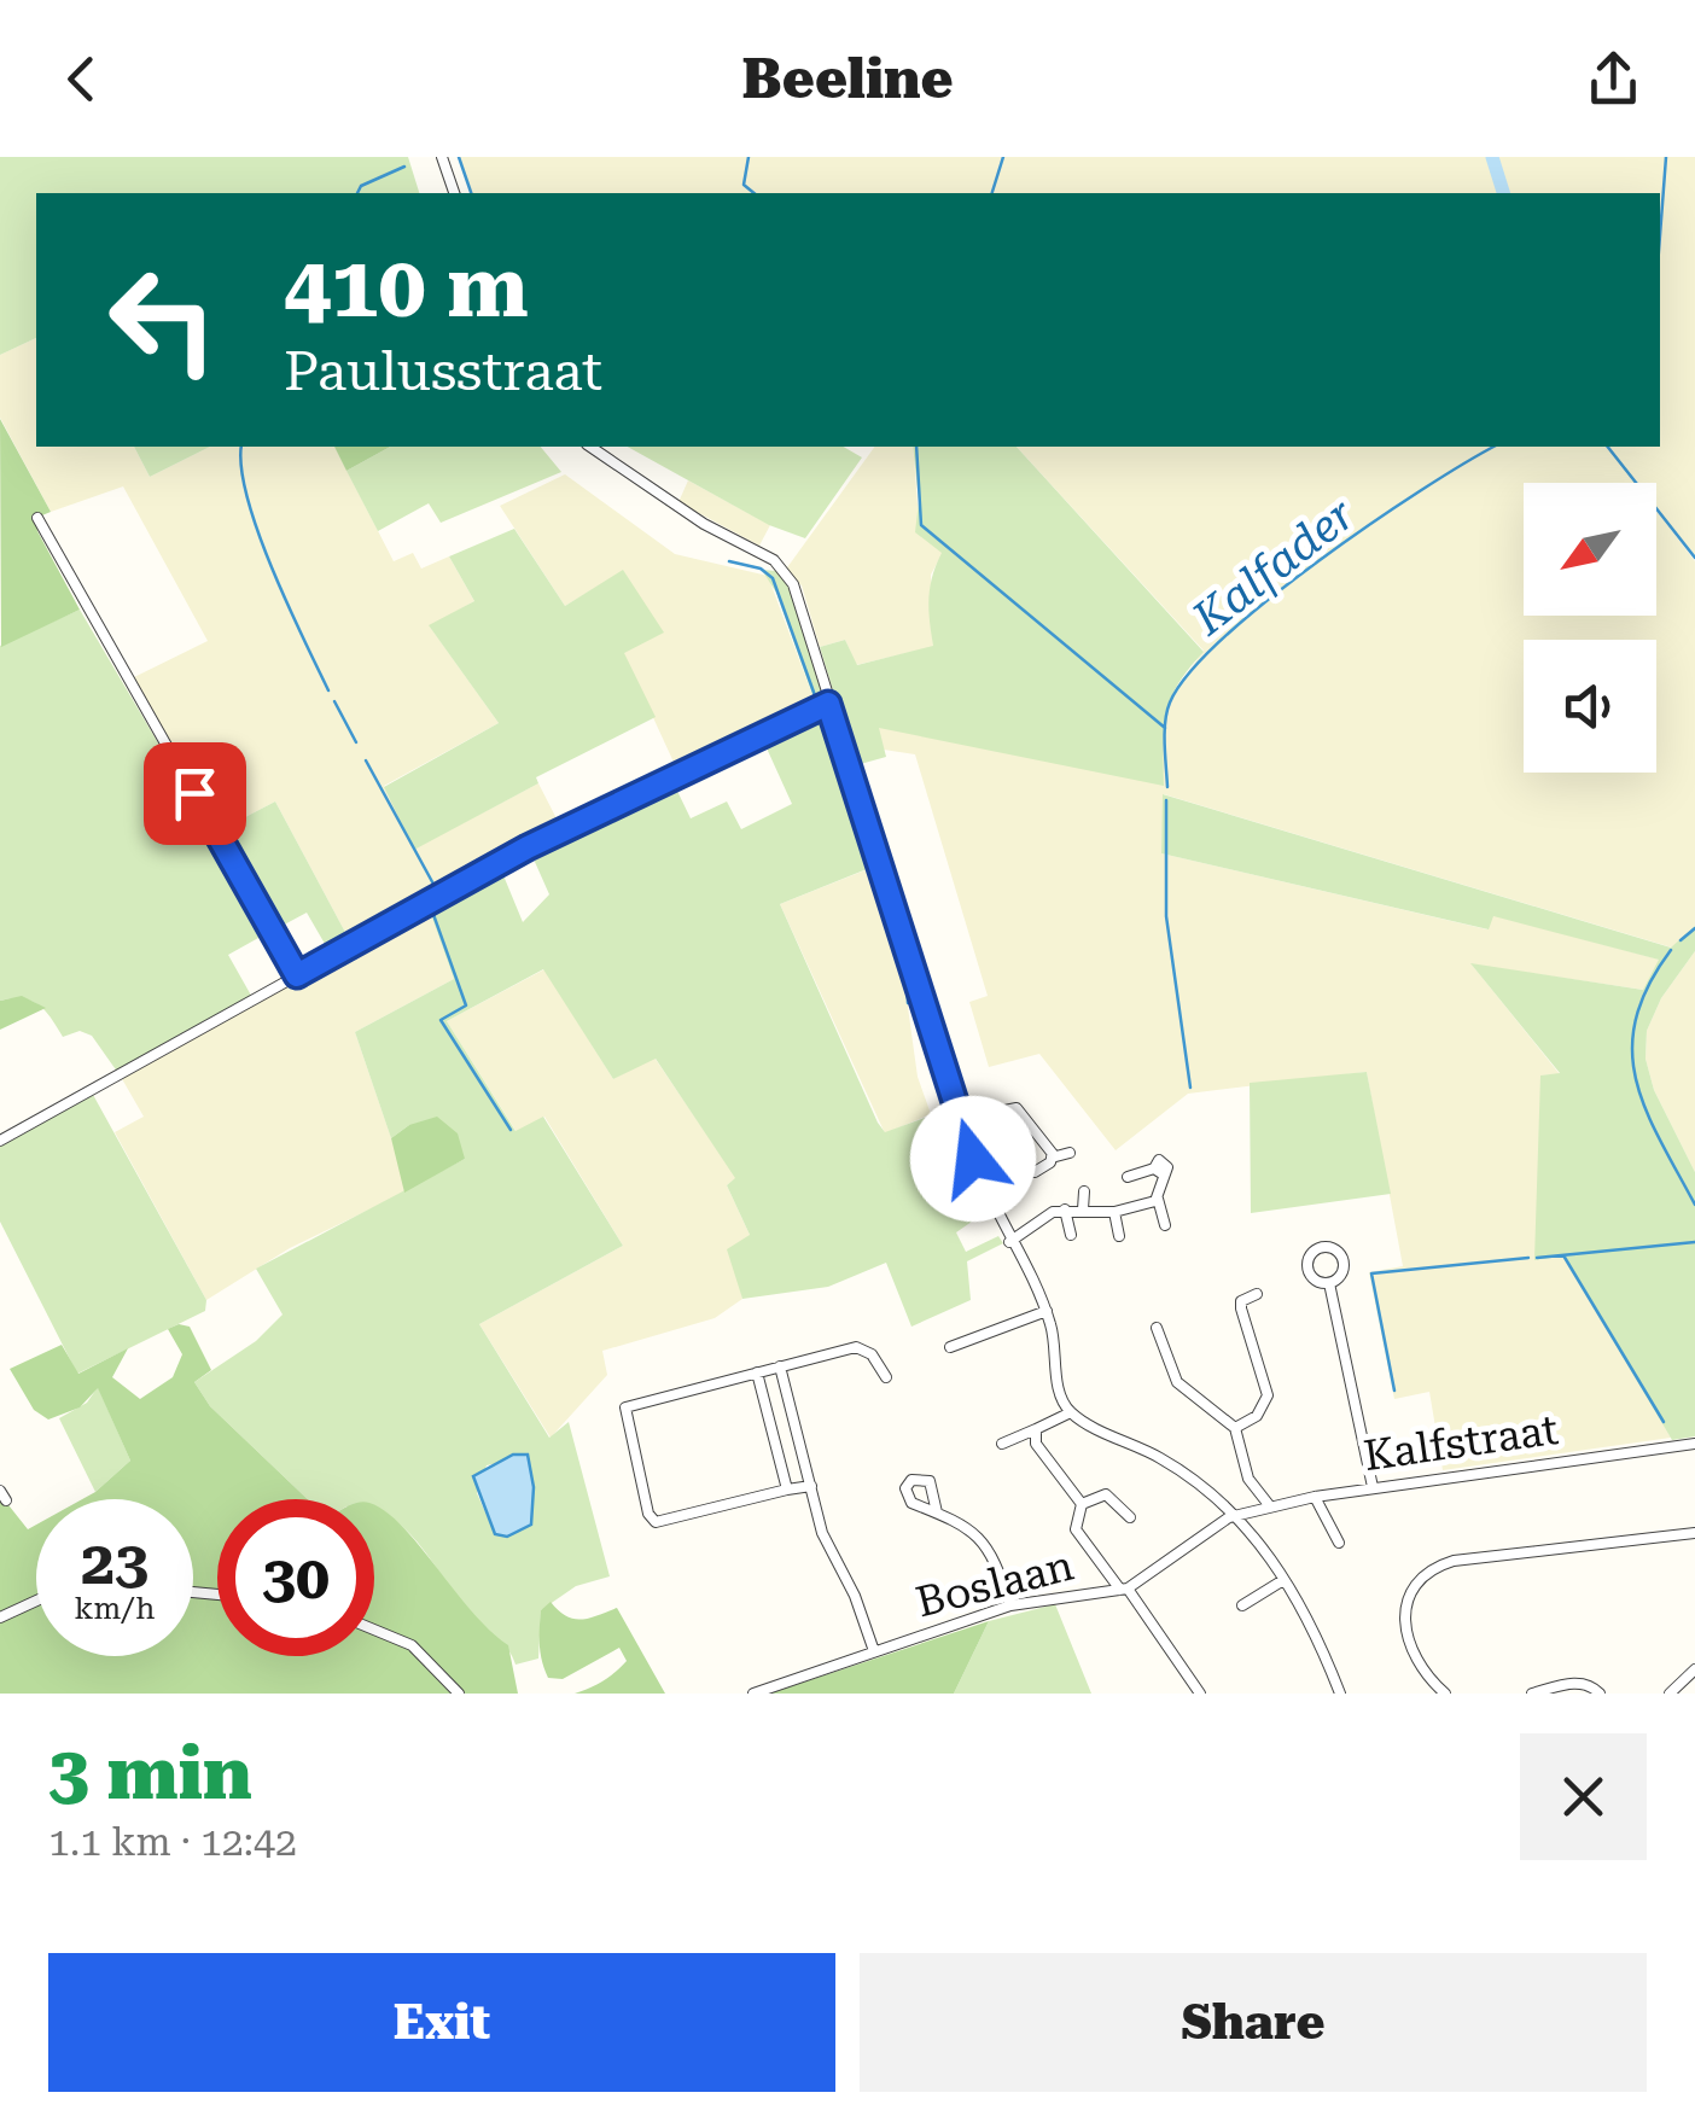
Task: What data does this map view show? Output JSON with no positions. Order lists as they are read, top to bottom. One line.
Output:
{"streets":{"street":["Kalfstraat","Boslaan"]},"crossings":[["Kalfstraat","Boslaan"]],"water":["Kalfader"],"north":"bottom left","page":{"header":"Beeline","turn":["410 m","Paulusstraat"],"speed":"23 km/h","limit":"30","heading":["3 min","1.1 km · 12:42"],"buttons":["Exit","Share"]}}
